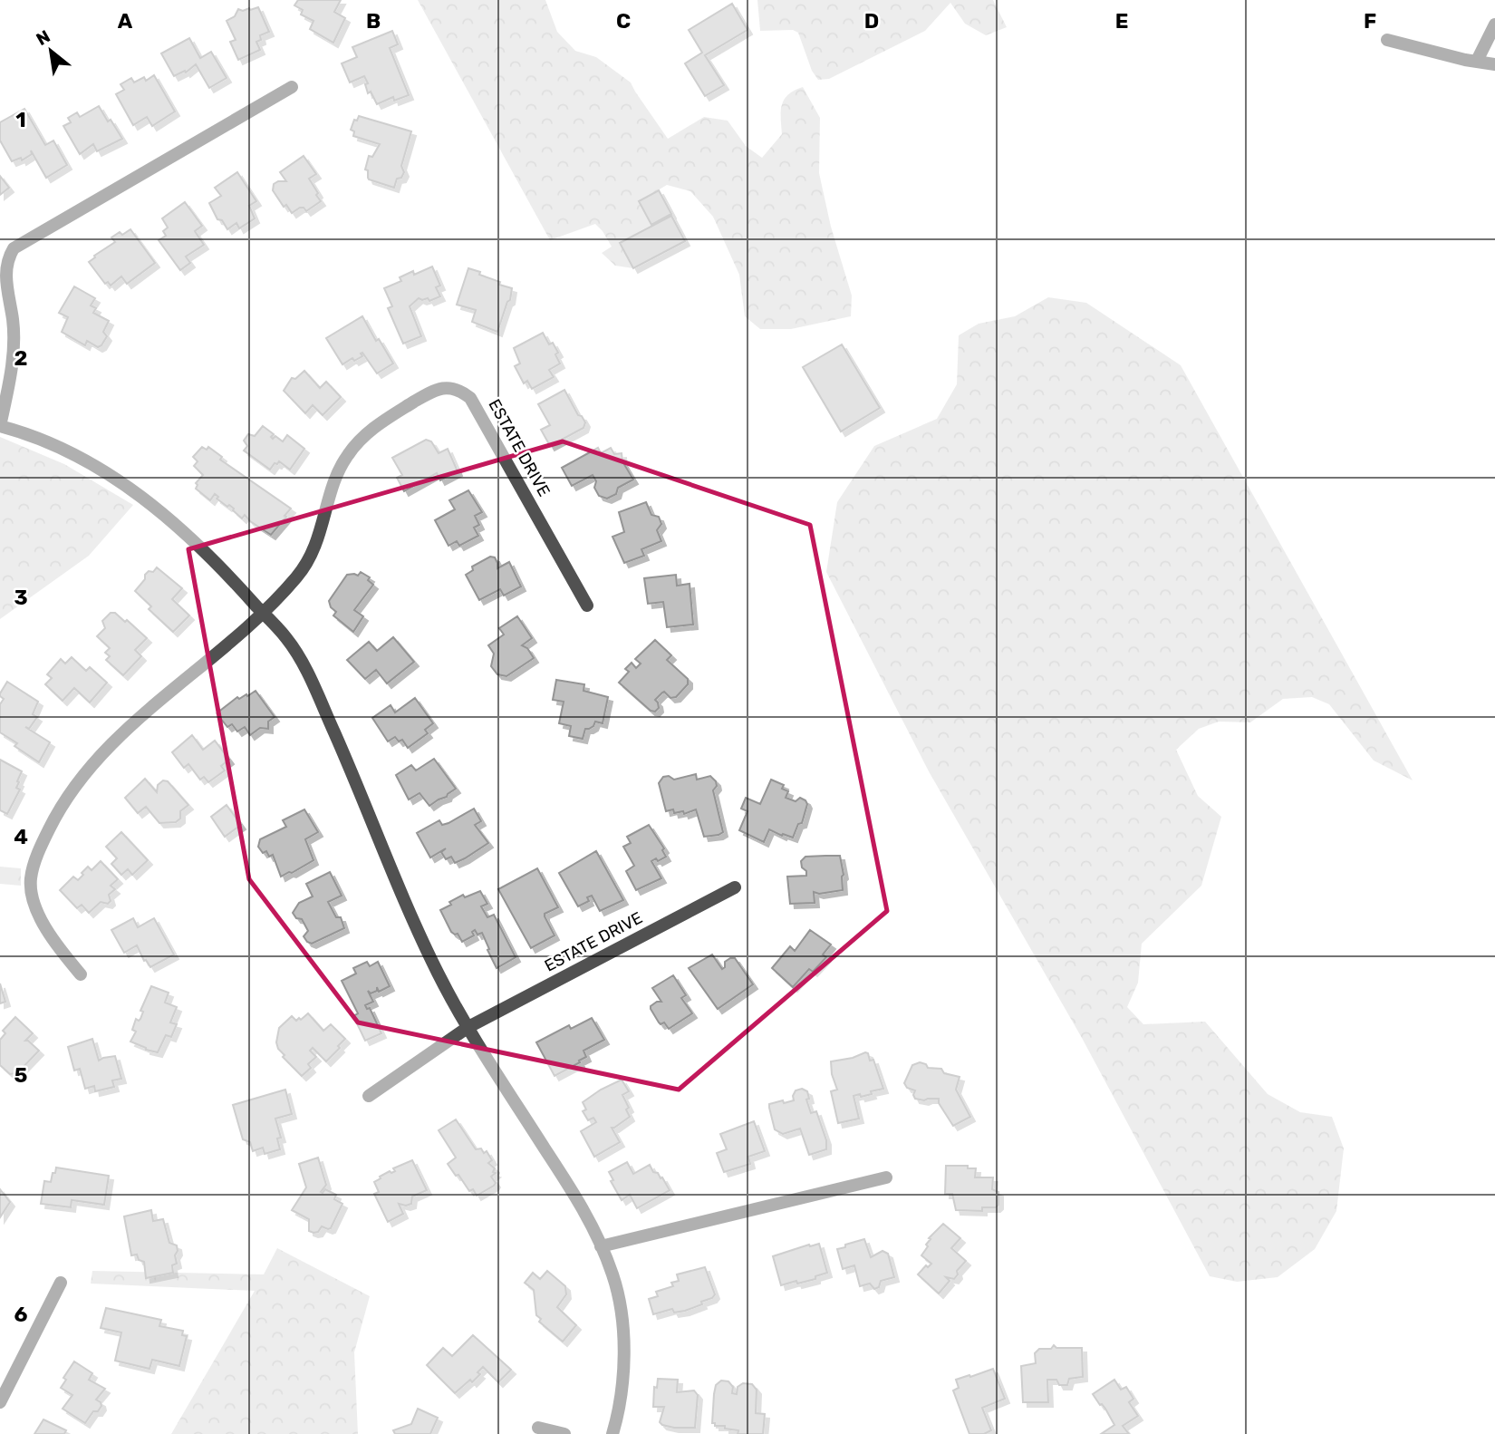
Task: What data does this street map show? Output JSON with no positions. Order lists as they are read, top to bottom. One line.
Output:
{"streets":{"street":["ESTATE DRIVE"]},"north":"top left","grid":{"columns":["A","B","C","D","E","F"],"rows":["1","2","3","4","5","6"]}}
